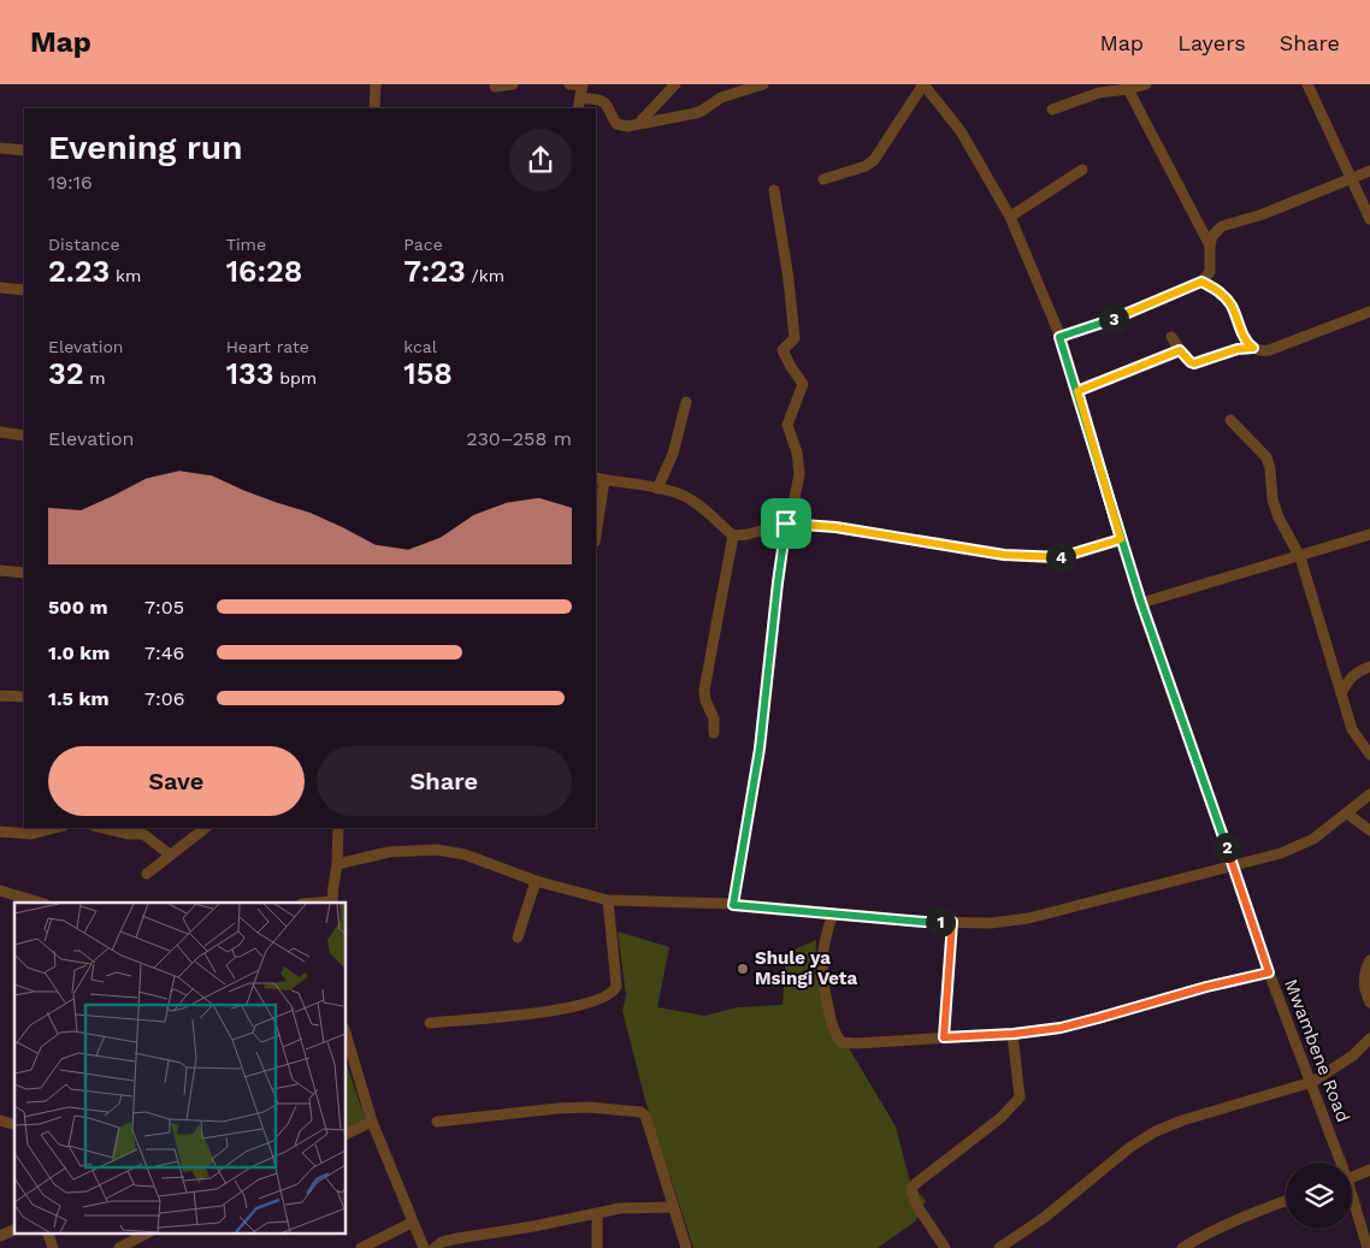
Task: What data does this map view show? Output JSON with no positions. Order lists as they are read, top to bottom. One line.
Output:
{"streets":{"street":["Mwambene Road"]},"places":["Shule ya Msingi Veta"],"page":{"header":"Map","nav":["Map","Layers","Share"],"heading":["Evening run","19:16"],"stats":[["Distance","2.23 km"],["Time","16:28"],["Pace","7:23 /km"],["Elevation","32 m"],["Heart rate","133 bpm"],["kcal","158"]],"pins":["3","4","2","1"],"chart":["Elevation","230–258 m"],"list":[{"name":"500 m","note":"7:05"},{"name":"1.0 km","note":"7:46"},{"name":"1.5 km","note":"7:06"}],"buttons":["Save","Share"]}}
